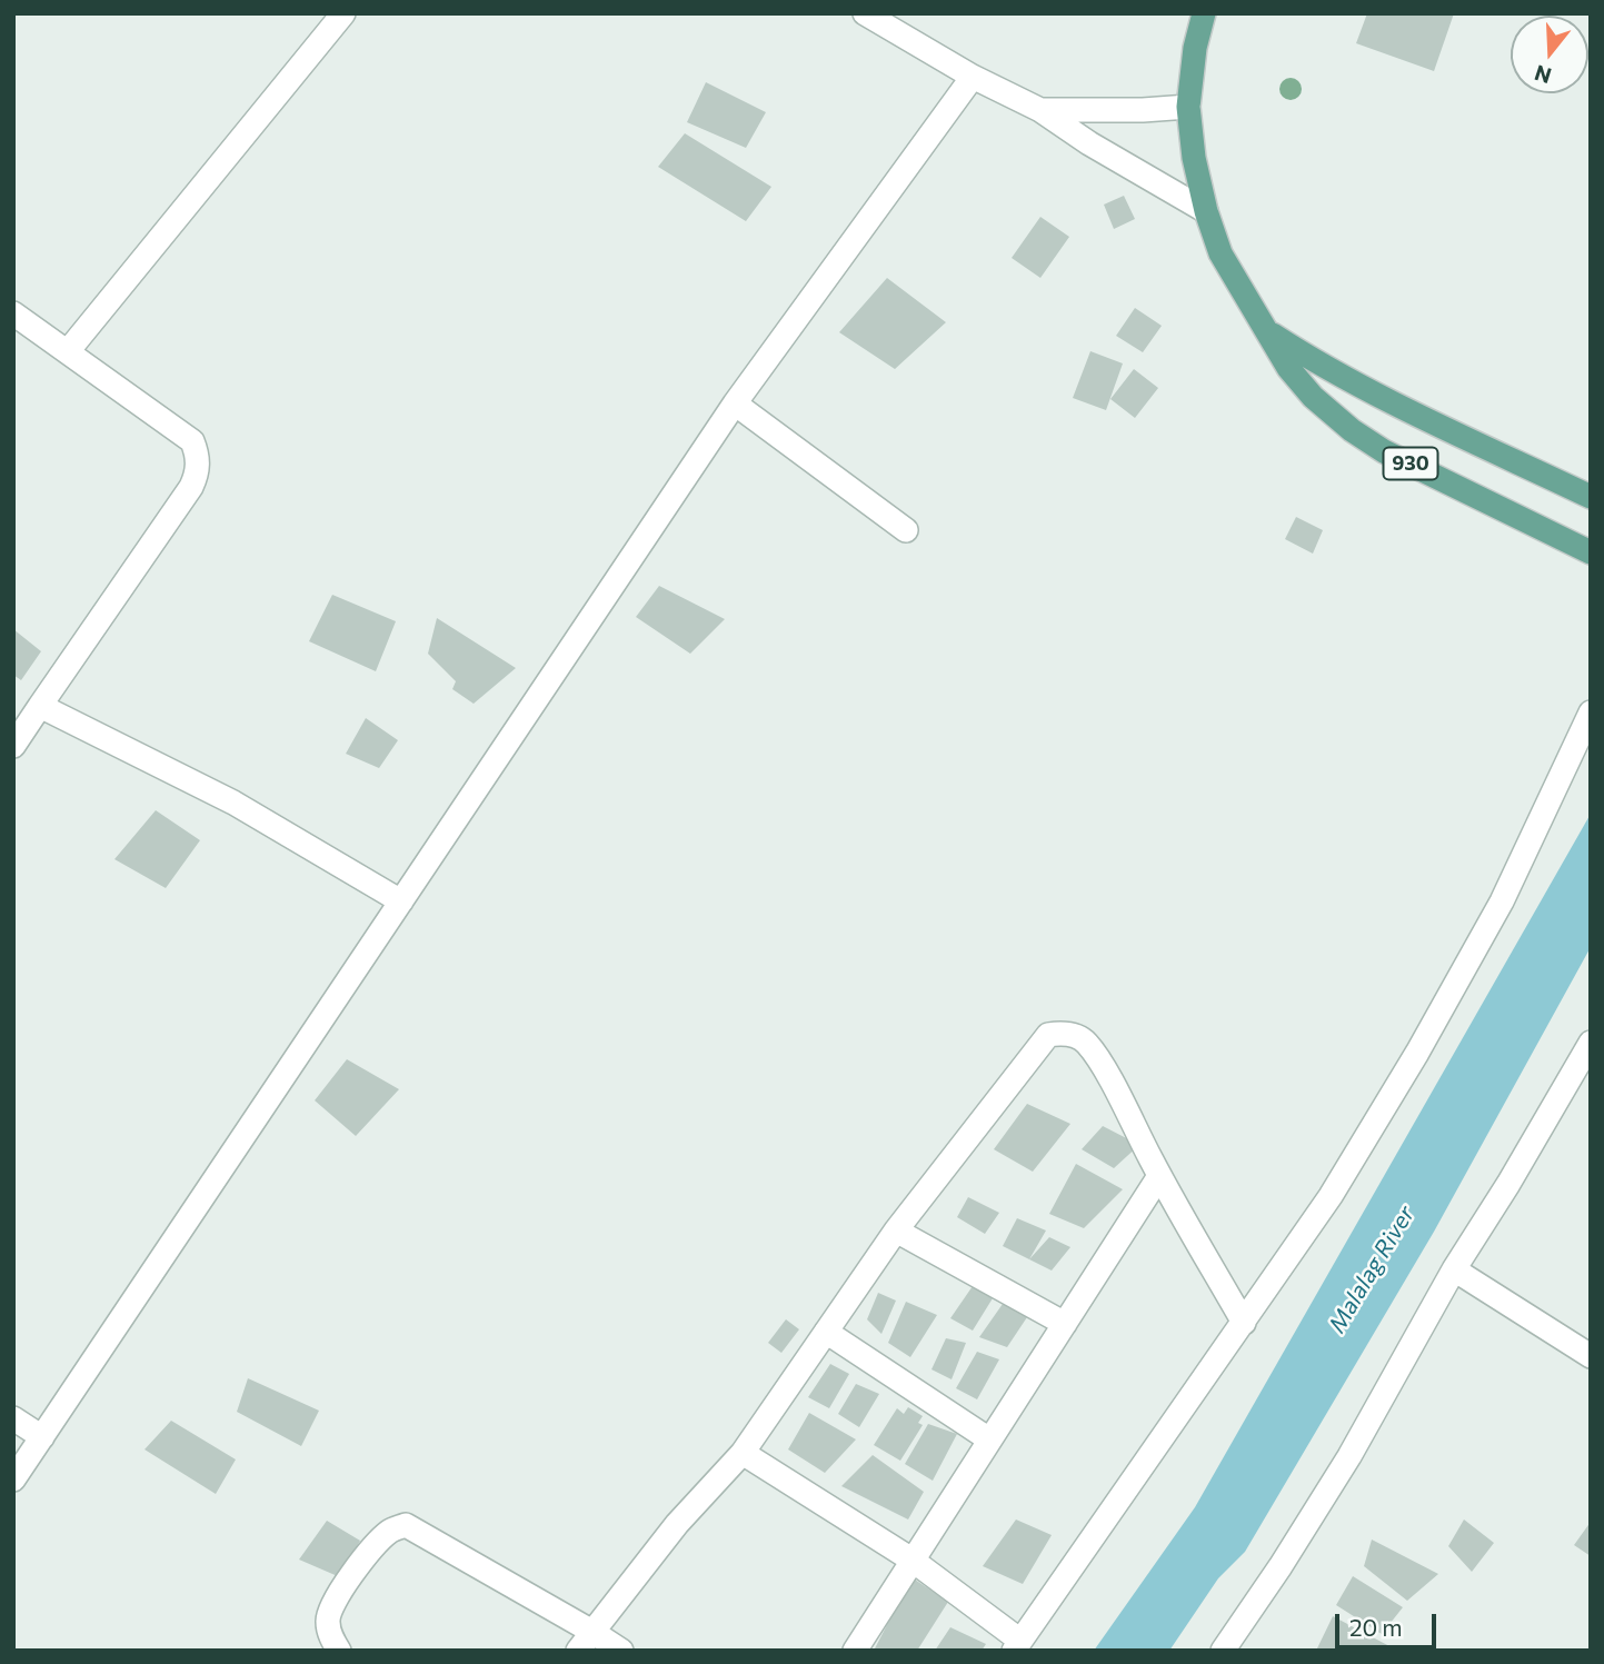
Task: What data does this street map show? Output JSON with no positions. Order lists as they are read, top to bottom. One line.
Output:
{"streets":{"main road":["930"]},"water":["Malalag River"],"scale_bar":"20 m","north":"bottom"}
